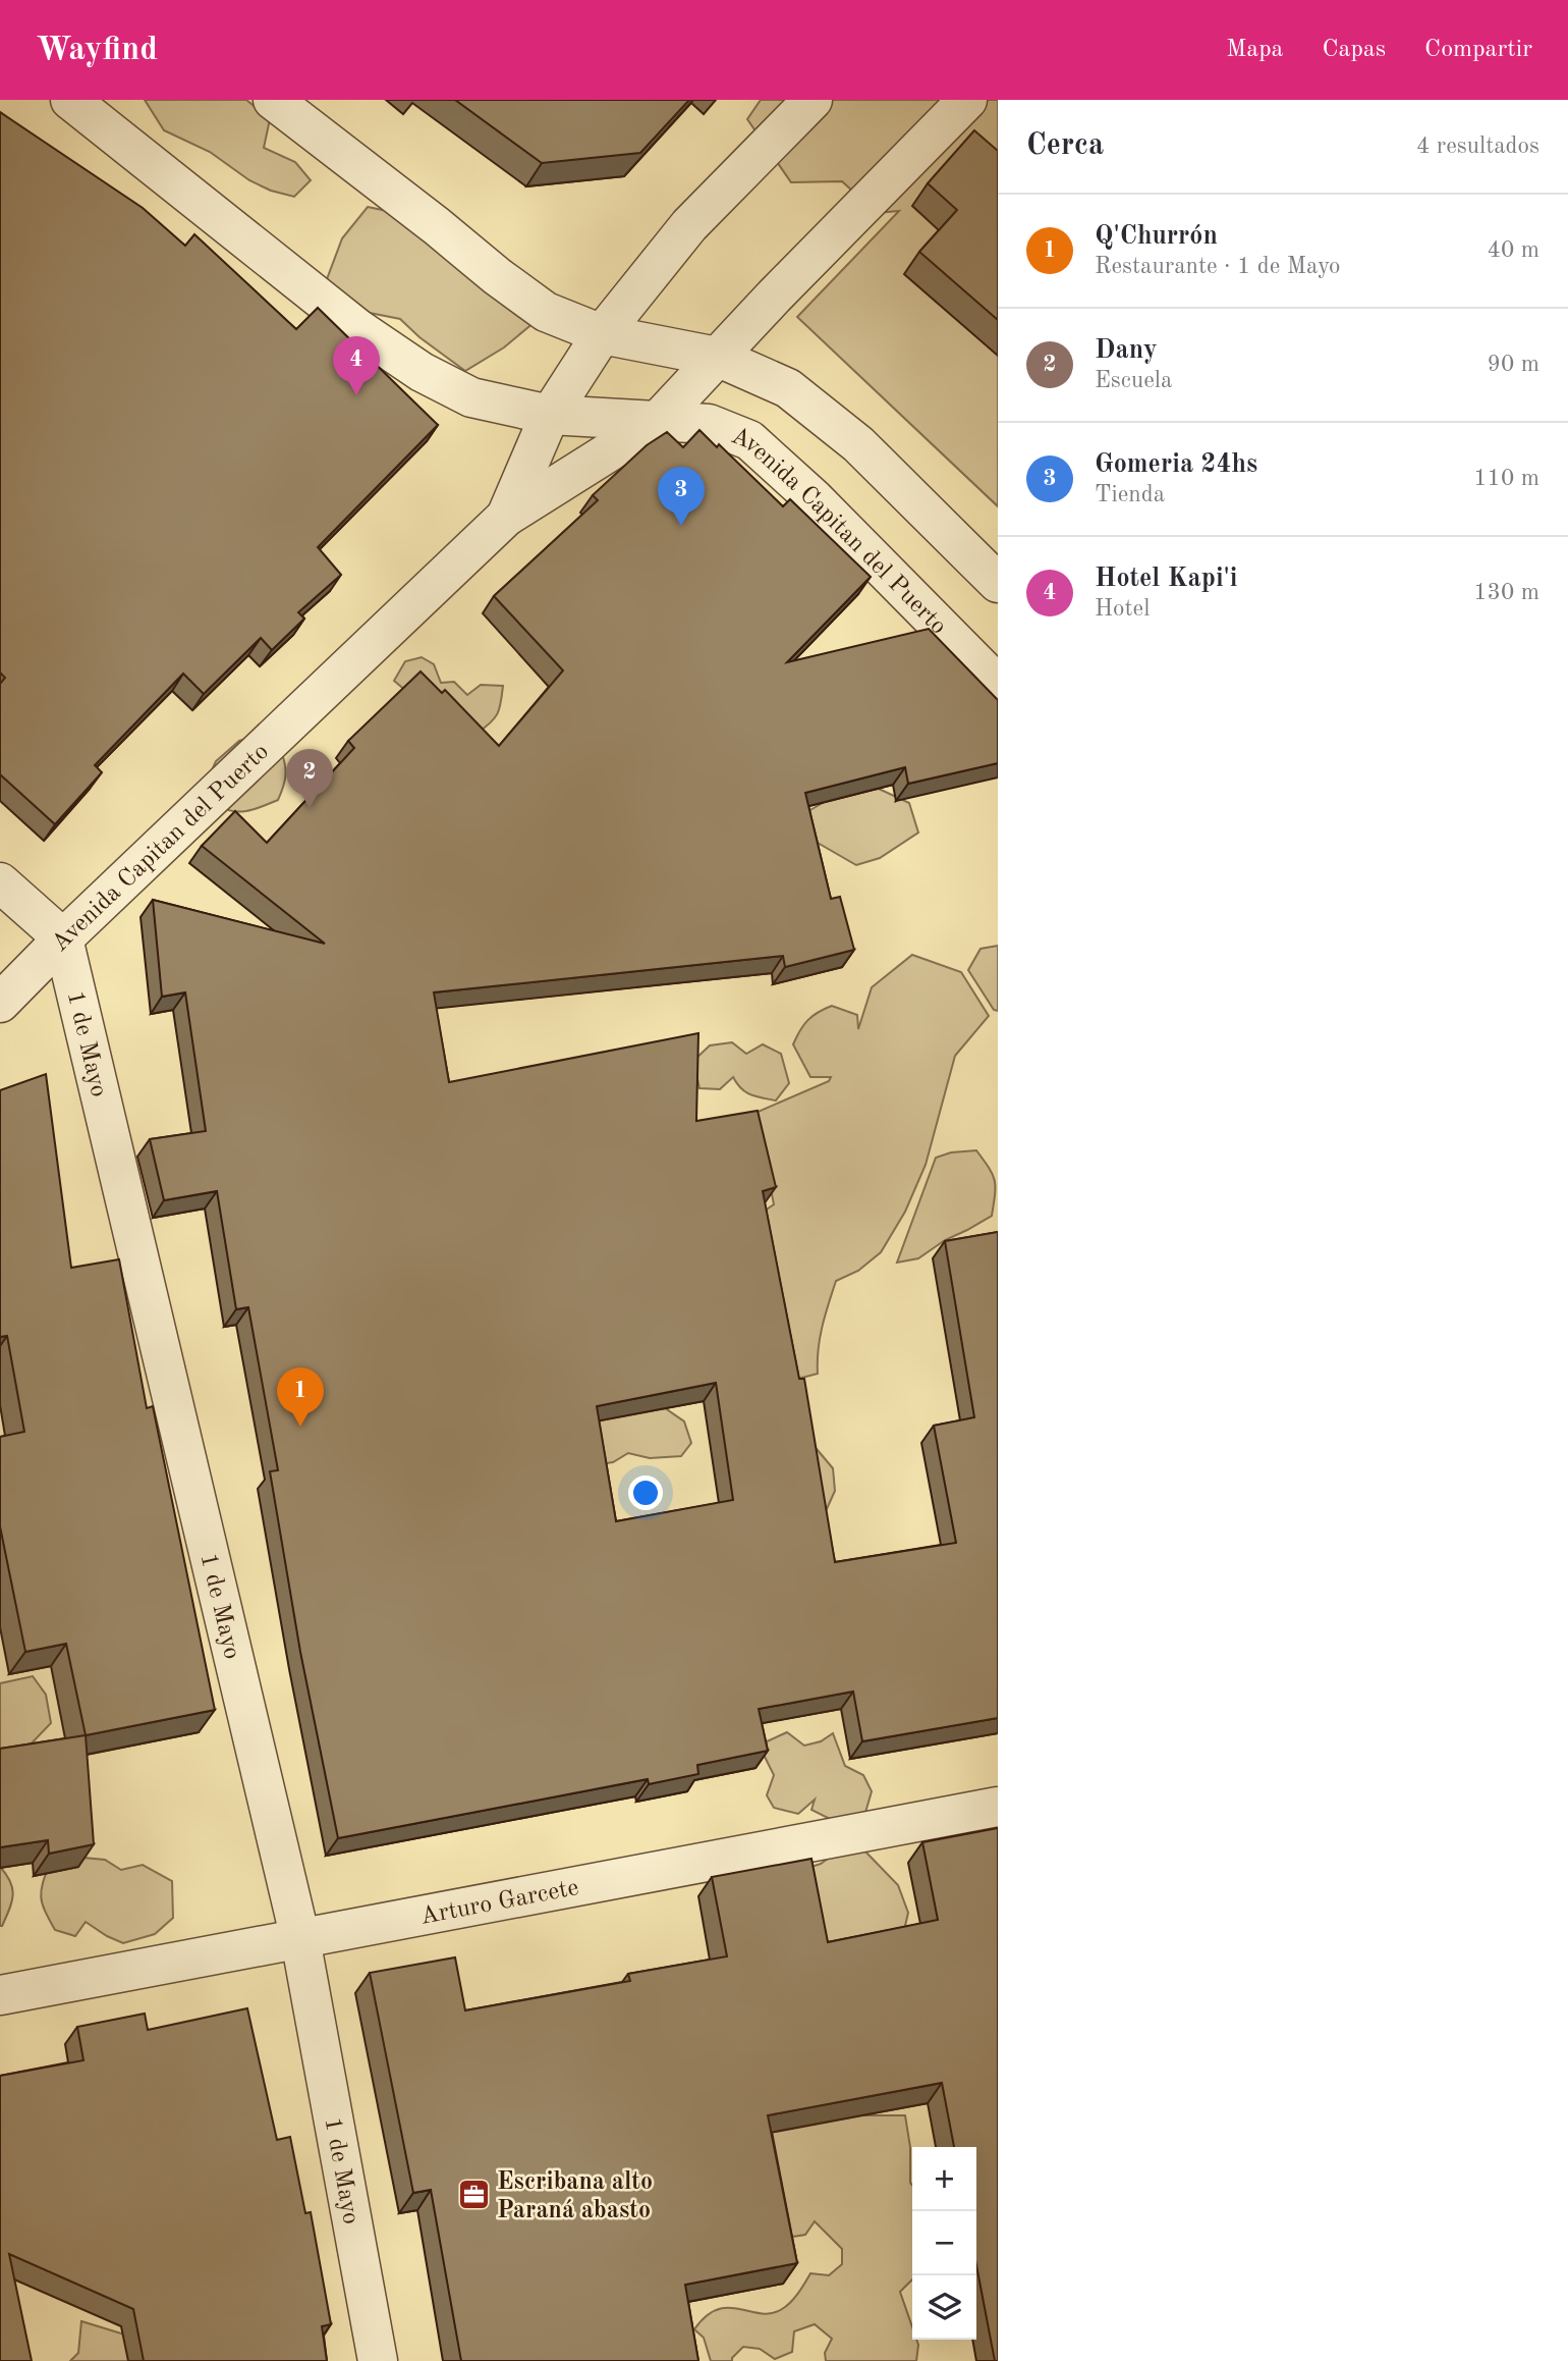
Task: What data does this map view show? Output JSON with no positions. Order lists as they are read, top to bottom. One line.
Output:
{"streets":{"street":["Avenida Capitan del Puerto","1 de Mayo","Arturo Garcete"]},"crossings":[["Avenida Capitan del Puerto","1 de Mayo"],["1 de Mayo","Arturo Garcete"]],"places":{"office":["Escribana alto Paraná abasto"]},"page":{"header":"Wayfind","nav":["Mapa","Capas","Compartir"],"heading":["Cerca","4 resultados"],"list":[{"mark":"1","name":"Q'Churrón","note":"Restaurante · 1 de Mayo","value":"40 m"},{"mark":"2","name":"Dany","note":"Escuela","value":"90 m"},{"mark":"3","name":"Gomeria 24hs","note":"Tienda","value":"110 m"},{"mark":"4","name":"Hotel Kapi'i","note":"Hotel","value":"130 m"}],"pins":["4","3","2","1"],"map_buttons":["+","−"]}}
